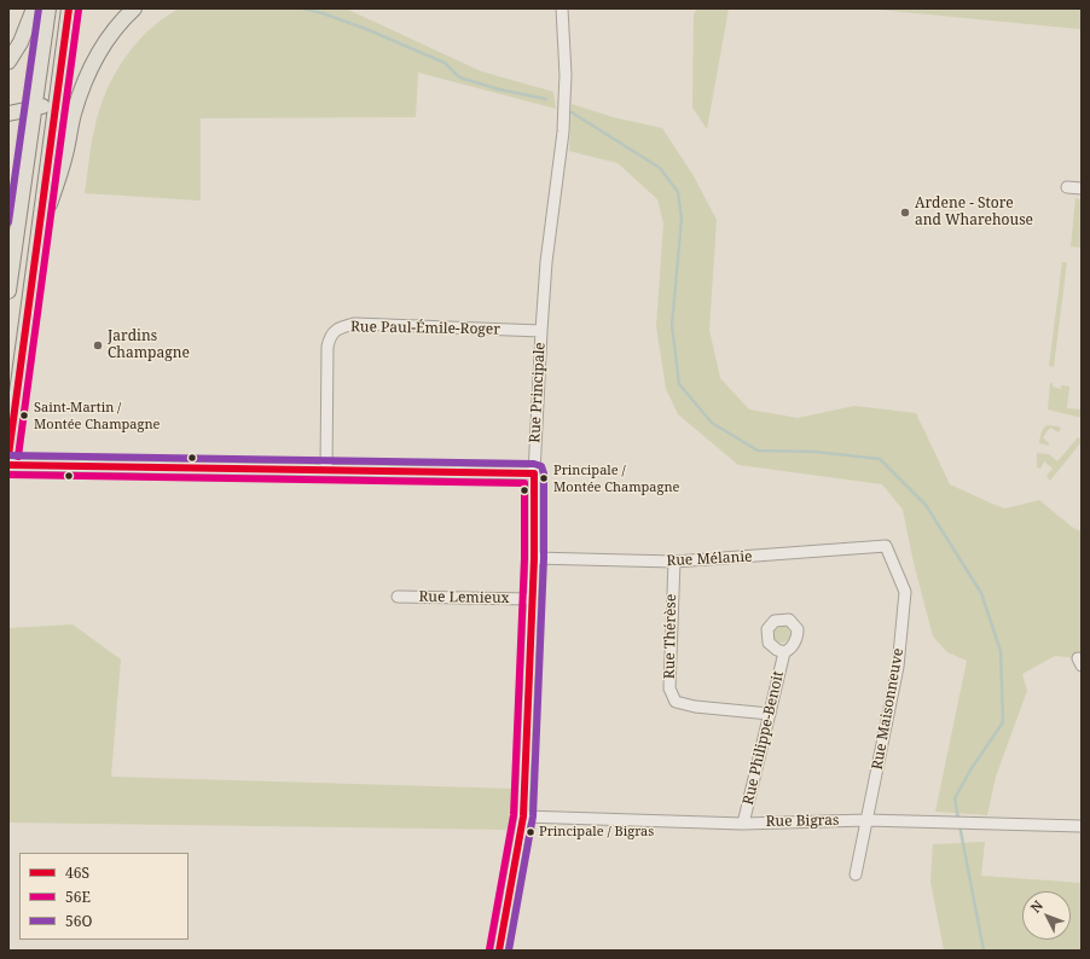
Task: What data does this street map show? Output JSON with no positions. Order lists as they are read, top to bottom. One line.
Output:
{"streets":{"street":["Rue Paul-Émile-Roger","Rue Principale","Rue Mélanie","Rue Lemieux","Rue Thérèse","Rue Maisonneuve","Rue Philippe-Benoit","Rue Bigras"]},"crossings":[["Rue Paul-Émile-Roger","Rue Principale"],["Rue Principale","Rue Mélanie"],["Rue Principale","Rue Lemieux"],["Rue Principale","Rue Bigras"],["Rue Mélanie","Rue Thérèse"],["Rue Mélanie","Rue Maisonneuve"],["Rue Thérèse","Rue Philippe-Benoit"],["Rue Maisonneuve","Rue Bigras"],["Rue Philippe-Benoit","Rue Bigras"]],"places":["Ardene - Store and Wharehouse","Jardins Champagne","Saint-Martin / Montée Champagne","Principale / Montée Champagne","Principale / Bigras"],"lines":["transit line 46S","transit line 56O","transit line 56E"],"legend":["46S","56E","56O"],"north":"top left"}
